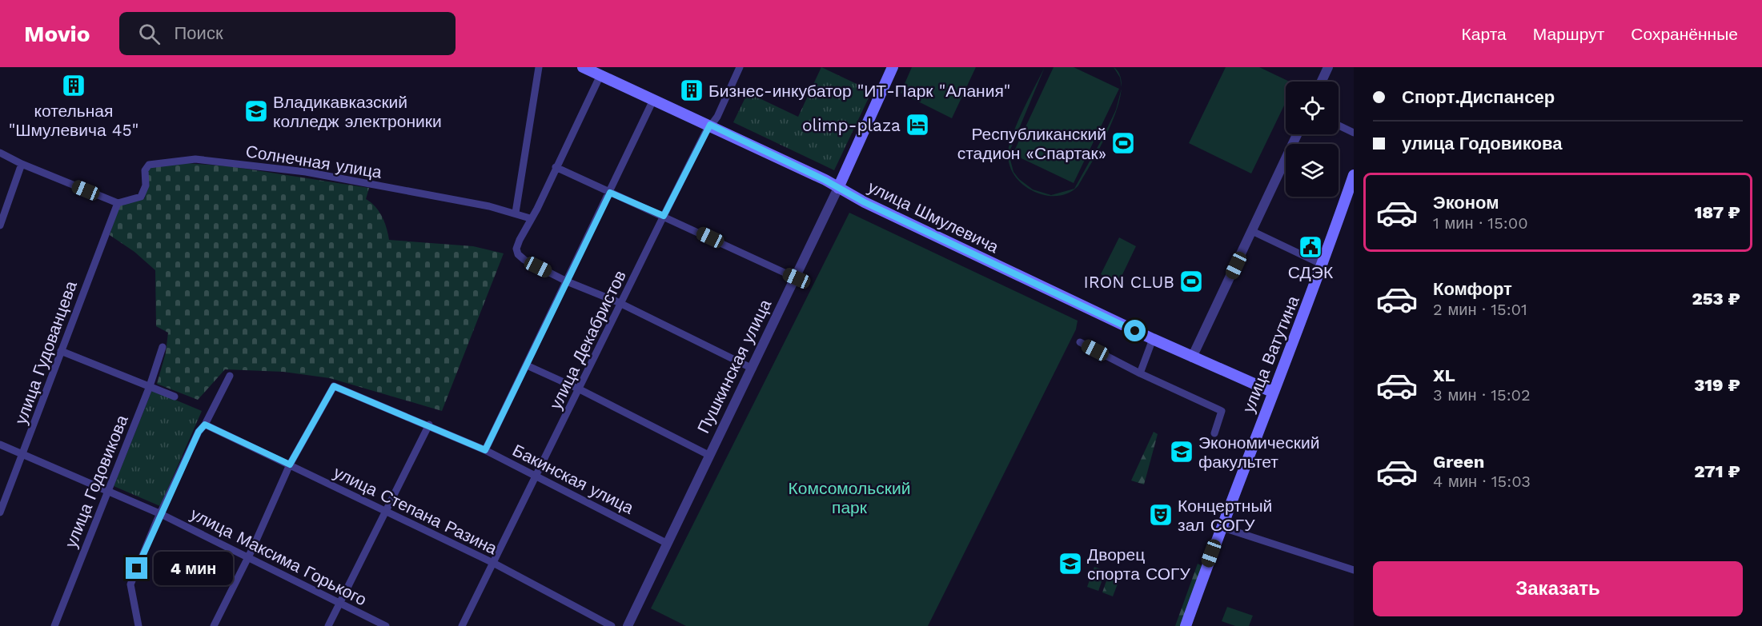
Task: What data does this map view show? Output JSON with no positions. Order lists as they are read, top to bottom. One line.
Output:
{"streets":{"main road":["улица Шмулевича","улица Ватутина","Пушкинская улица"],"street":["Солнечная улица","улица Декабристов","улица Гудованцева","Бакинская улица","улица Годовикова","улица Степана Разина","улица Максима Горького"]},"crossings":[["Солнечная улица","улица Гудованцева"],["улица Шмулевича","улица Декабристов"],["улица Шмулевича","улица Ватутина"],["улица Шмулевича","Пушкинская улица"],["улица Декабристов","Бакинская улица"],["улица Декабристов","улица Степана Разина"],["улица Гудованцева","улица Максима Горького"],["Пушкинская улица","Бакинская улица"],["Бакинская улица","улица Степана Разина"],["улица Годовикова","улица Максима Горького"]],"parks":["Комсомольский парк"],"places":{"building":["котельная \"Шмулевича 45\"","Бизнес-инкубатор \"ИТ-Парк \"Алания\""],"school or university":["Владикавказский колледж электроники","Экономический факультет","Дворец спорта СОГУ"],"hotel":["olimp-plaza"],"sports":["Республиканский стадион «Спартак»","IRON CLUB"],"public building":["СДЭК"],"theatre":["Концертный зал СОГУ"]},"page":{"header":"Movio","search":"Поиск","nav":["Карта","Маршрут","Сохранённые"],"banner":["Спорт.Диспансер","улица Годовикова"],"list":[{"name":"Эконом","note":"1 мин · 15:00","value":"187 ₽"},{"name":"Комфорт","note":"2 мин · 15:01","value":"253 ₽"},{"name":"XL","note":"3 мин · 15:02","value":"319 ₽"},{"name":"Green","note":"4 мин · 15:03","value":"271 ₽"}],"bubble":"4 мин","buttons":"Заказать"}}
